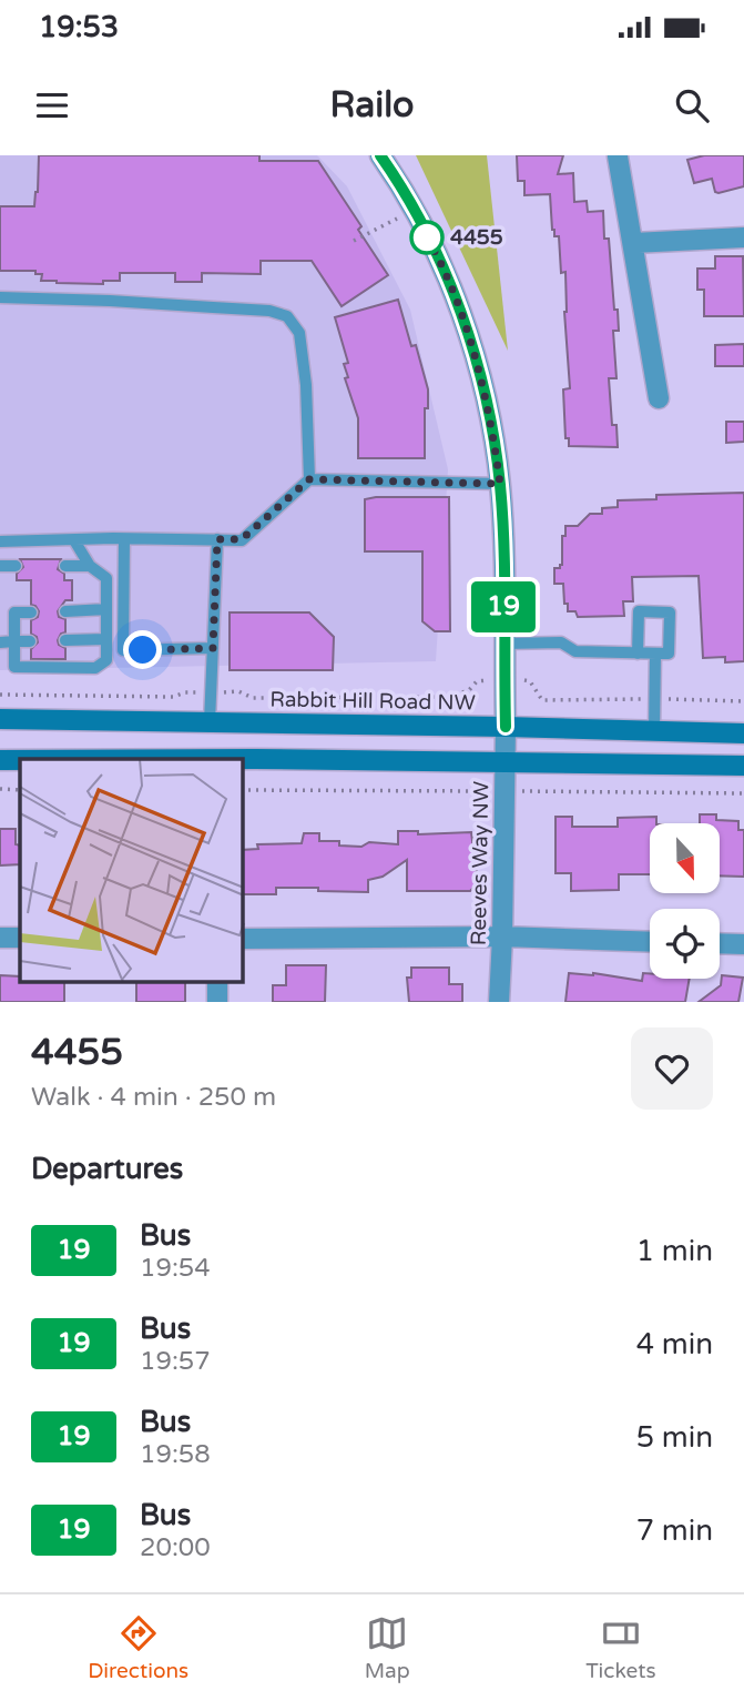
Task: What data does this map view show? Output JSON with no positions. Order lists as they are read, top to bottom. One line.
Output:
{"streets":{"main road":["Rabbit Hill Road NW"],"street":["Reeves Way NW"]},"crossings":[["Rabbit Hill Road NW","Reeves Way NW"]],"places":["4455"],"lines":["bus line 19"],"north":"bottom","page":{"status":"19:53","header":"Railo","on_map":"19","heading":[["4455","Walk · 4 min · 250 m"],"Departures"],"list":[{"mark":"19","name":"Bus","note":"19:54","value":"1 min"},{"mark":"19","name":"Bus","note":"19:57","value":"4 min"},{"mark":"19","name":"Bus","note":"19:58","value":"5 min"},{"mark":"19","name":"Bus","note":"20:00","value":"7 min"}],"tabs":["Directions","Map","Tickets"]}}
